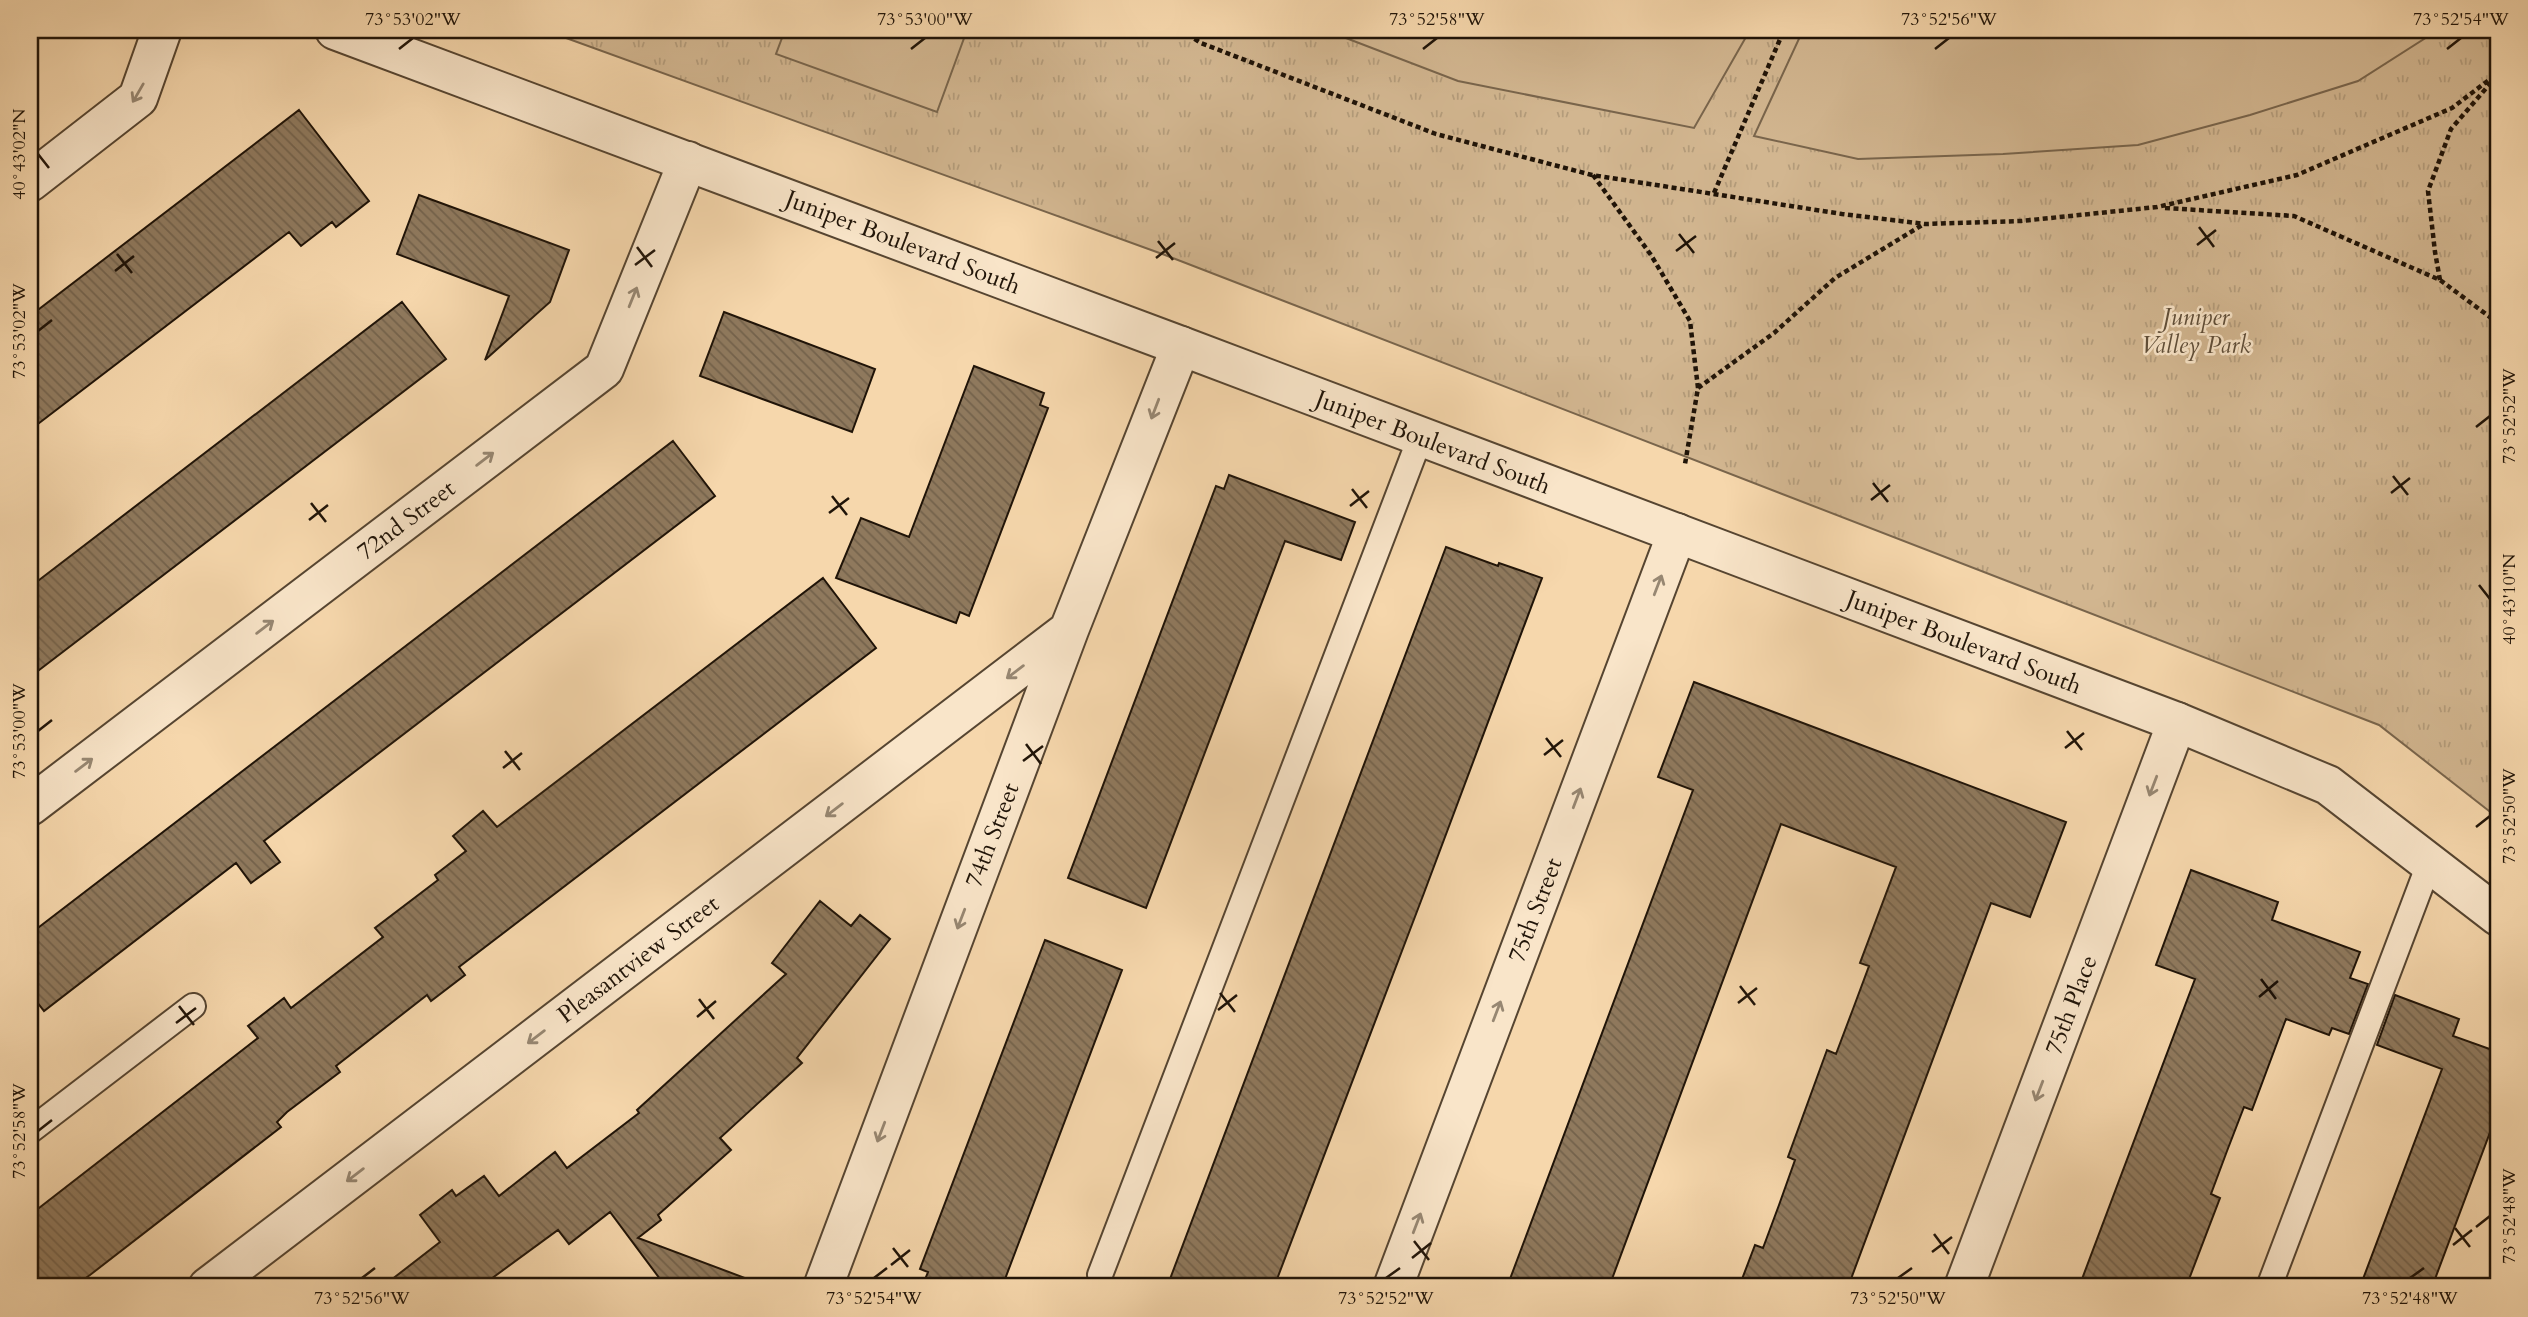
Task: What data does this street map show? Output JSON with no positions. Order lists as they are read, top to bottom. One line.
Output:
{"streets":{"street":["Juniper Boulevard South","72nd Street","74th Street","75th Street","Pleasantview Street","75th Place"]},"crossings":[["Juniper Boulevard South","72nd Street"],["Juniper Boulevard South","74th Street"],["Juniper Boulevard South","75th Street"],["Juniper Boulevard South","75th Place"],["74th Street","Pleasantview Street"]],"one_way":["72nd Street","74th Street","75th Street","Pleasantview Street","75th Place"],"parks":["Juniper Valley Park"],"coordinates":["73°53'02\"W","73°53'00\"W","73°52'58\"W","73°52'56\"W","73°52'54\"W","40°43'02\"N","73°52'52\"W","40°43'10\"N","73°52'50\"W","73°52'48\"W"]}
